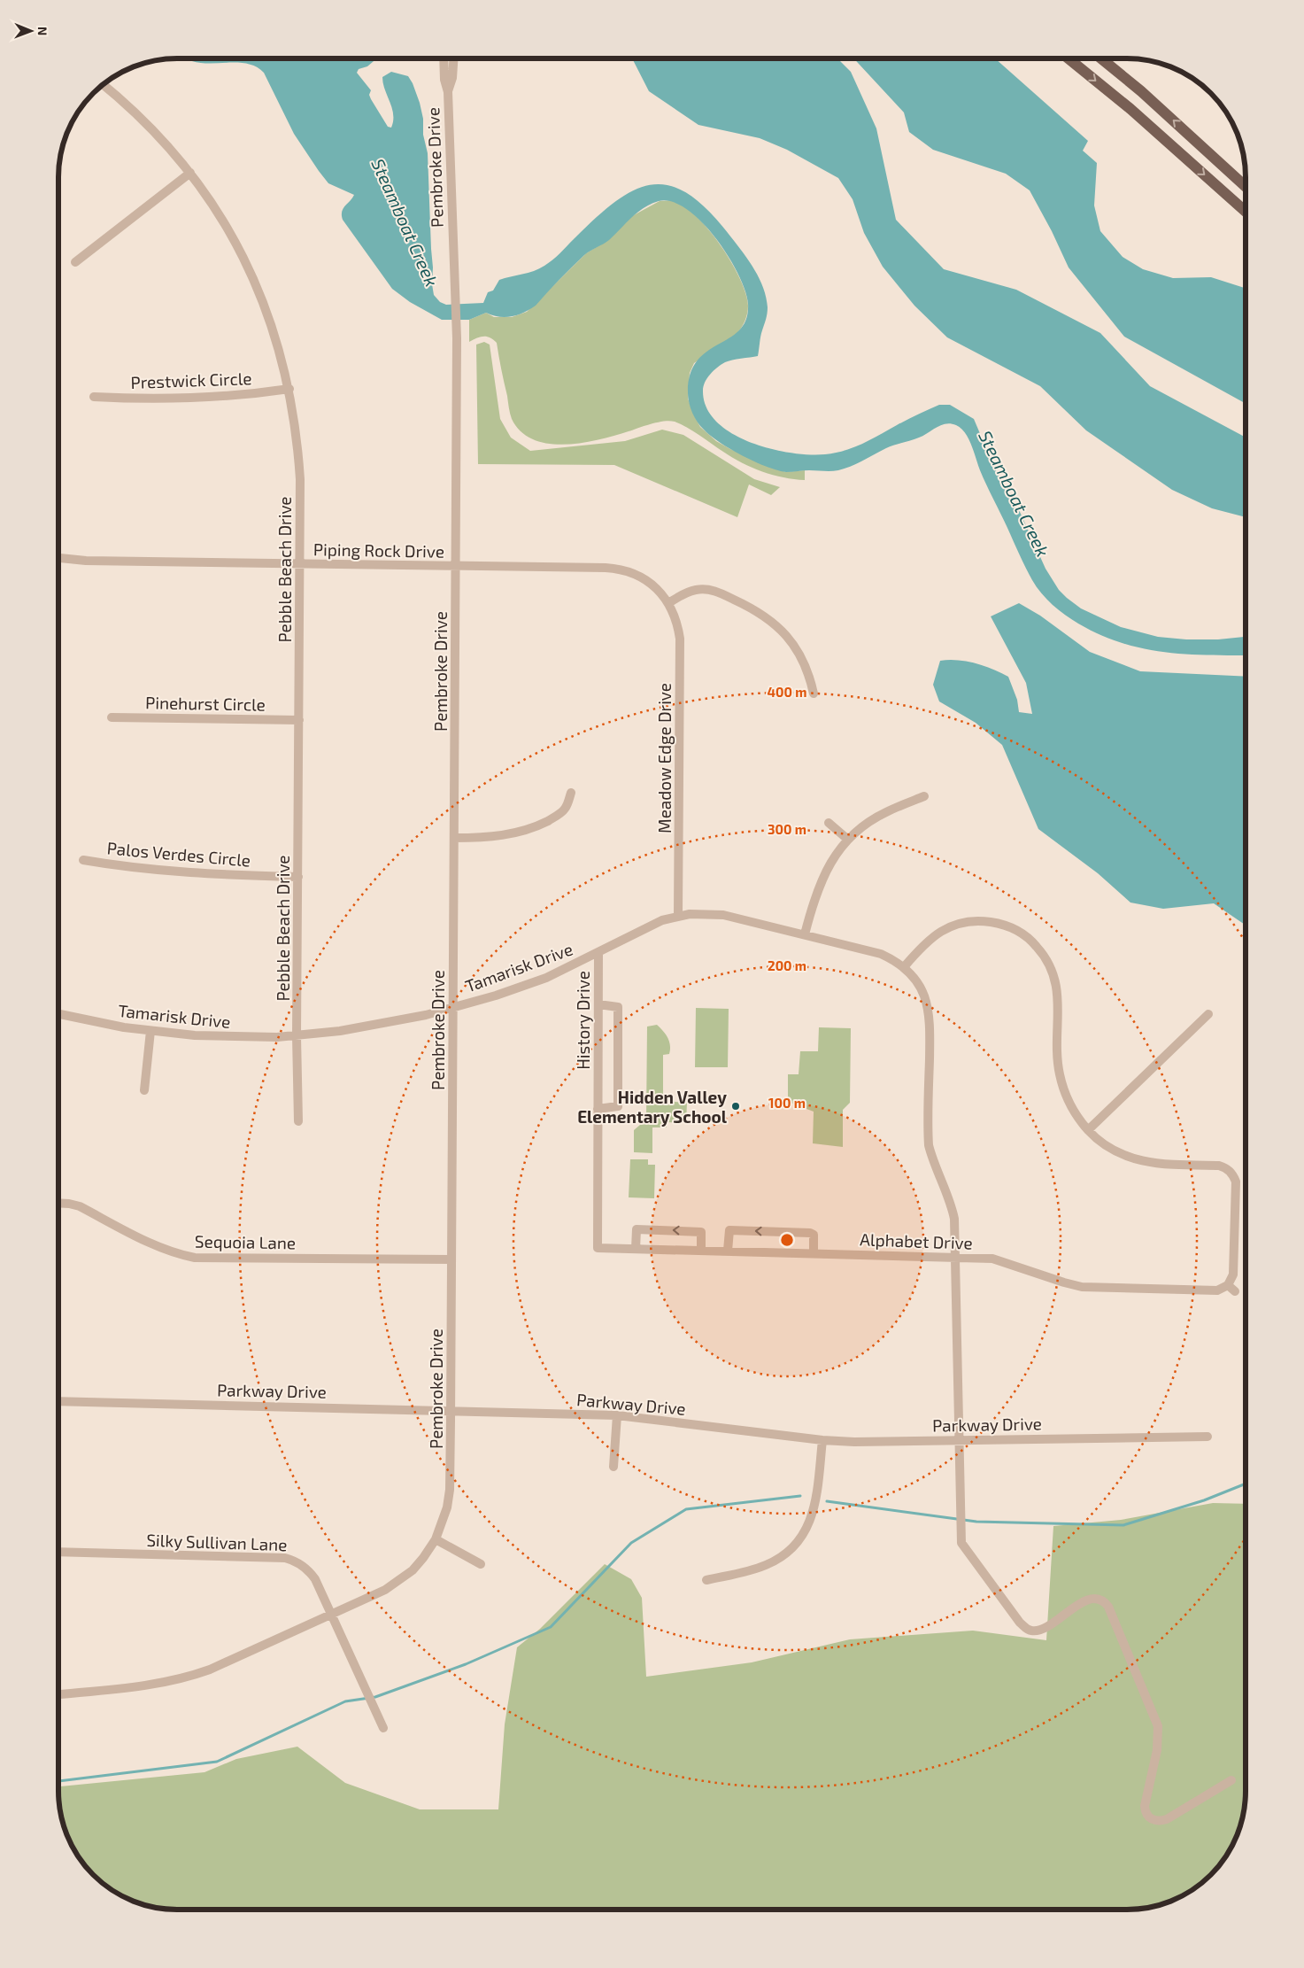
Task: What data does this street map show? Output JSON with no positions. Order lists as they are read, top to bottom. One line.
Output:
{"streets":{"street":["Pembroke Drive","Prestwick Circle","Piping Rock Drive","Pebble Beach Drive","Pinehurst Circle","Meadow Edge Drive","Palos Verdes Circle","Tamarisk Drive","History Drive","Alphabet Drive","Sequoia Lane","Parkway Drive","Silky Sullivan Lane"]},"crossings":[["Pembroke Drive","Piping Rock Drive"],["Pembroke Drive","Tamarisk Drive"],["Pembroke Drive","Sequoia Lane"],["Pembroke Drive","Parkway Drive"],["Pembroke Drive","Silky Sullivan Lane"],["Prestwick Circle","Pebble Beach Drive"],["Piping Rock Drive","Pebble Beach Drive"],["Piping Rock Drive","Meadow Edge Drive"],["Pebble Beach Drive","Pinehurst Circle"],["Pebble Beach Drive","Palos Verdes Circle"],["Pebble Beach Drive","Tamarisk Drive"],["Meadow Edge Drive","Tamarisk Drive"],["Tamarisk Drive","History Drive"],["Tamarisk Drive","Alphabet Drive"],["Tamarisk Drive","Parkway Drive"],["History Drive","Alphabet Drive"]],"water":["Steamboat Creek"],"places":["Hidden Valley Elementary School"],"north":"right","rings":["400 m","300 m","200 m","100 m"]}
